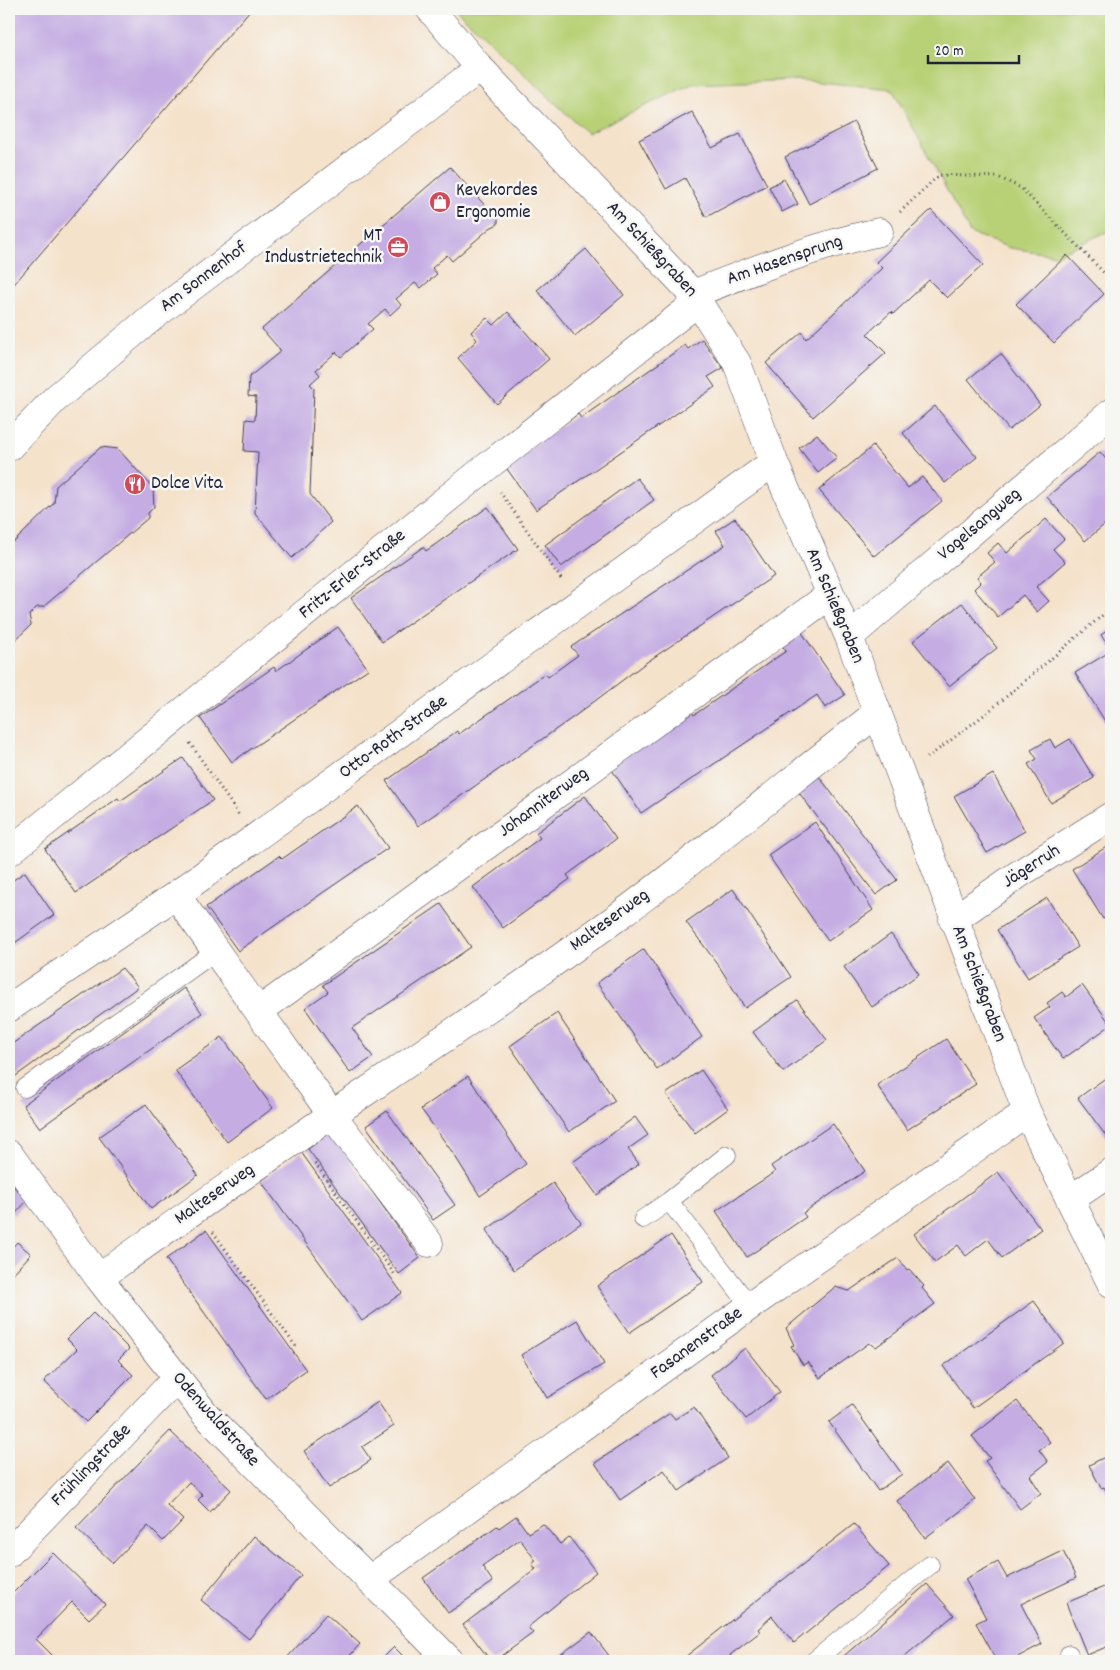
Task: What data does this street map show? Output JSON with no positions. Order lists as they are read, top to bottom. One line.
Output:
{"streets":{"street":["Am Schießgraben","Am Hasensprung","Am Sonnenhof","Vogelsangweg","Fritz-Erler-Straße","Otto-Roth-Straße","Johanniterweg","Jägerruh","Malteserweg","Fasanenstraße","Odenwaldstraße","Frühlingstraße"]},"crossings":[["Am Schießgraben","Am Hasensprung"],["Am Schießgraben","Am Sonnenhof"],["Am Schießgraben","Vogelsangweg"],["Am Schießgraben","Fritz-Erler-Straße"],["Am Schießgraben","Otto-Roth-Straße"],["Am Schießgraben","Johanniterweg"],["Am Schießgraben","Jägerruh"],["Am Schießgraben","Malteserweg"],["Am Schießgraben","Fasanenstraße"],["Am Hasensprung","Fritz-Erler-Straße"],["Malteserweg","Odenwaldstraße"],["Fasanenstraße","Odenwaldstraße"],["Odenwaldstraße","Frühlingstraße"]],"places":{"shop":["Kevekordes Ergonomie"],"office":["MT Industrietechnik"],"restaurant":["Dolce Vita"]},"scale_bar":"20 m"}
